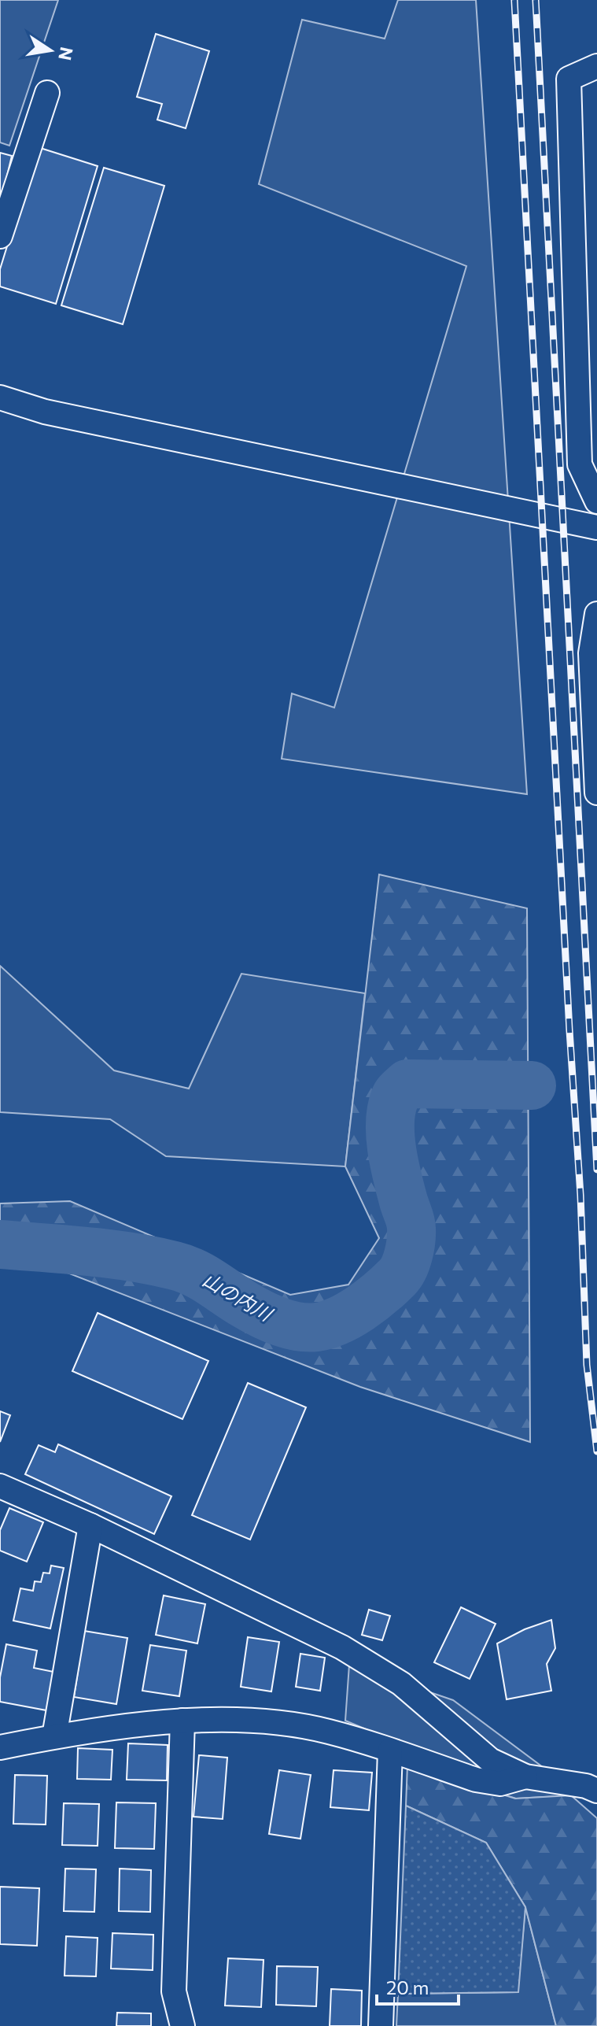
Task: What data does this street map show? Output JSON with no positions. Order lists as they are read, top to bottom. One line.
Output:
{"water":["山の内川"],"scale_bar":"20 m","north":"right"}
